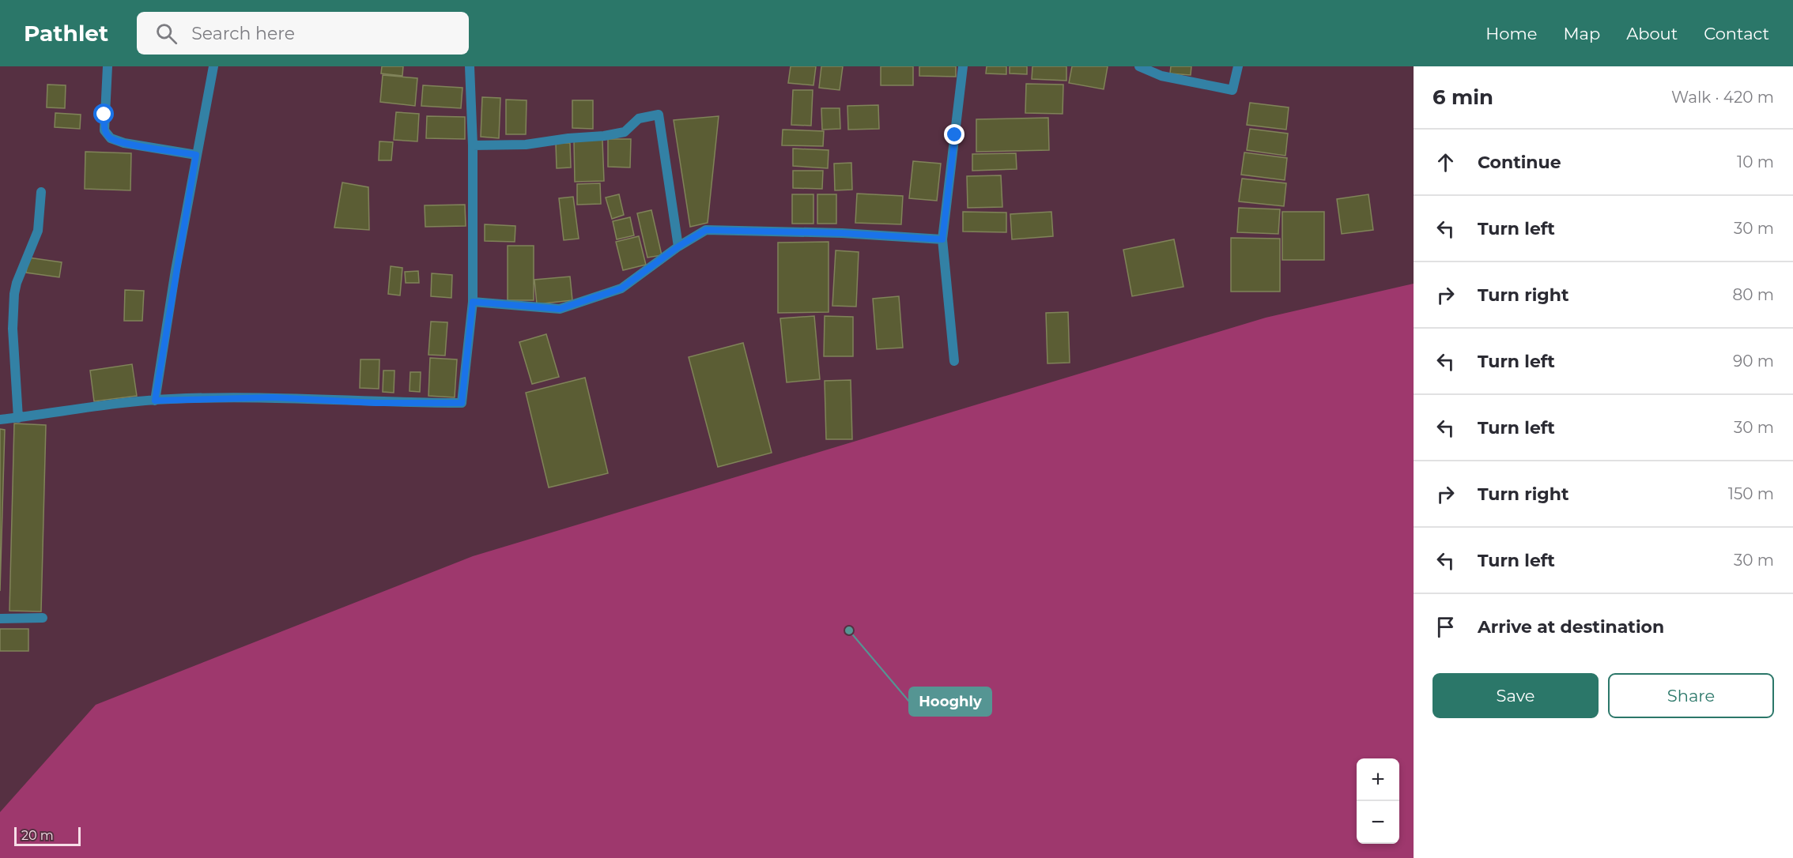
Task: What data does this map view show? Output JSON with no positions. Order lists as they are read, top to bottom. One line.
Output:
{"places":["Hooghly"],"scale_bar":"20 m","page":{"header":"Pathlet","search":"Search here","nav":["Home","Map","About","Contact"],"heading":["6 min","Walk · 420 m"],"list":[["Continue","10 m"],["Turn left","30 m"],["Turn right","80 m"],["Turn left","90 m"],["Turn left","30 m"],["Turn right","150 m"],["Turn left","30 m"],"Arrive at destination"],"buttons":["Save","Share"],"map_buttons":["+","−"],"scale":"20 m"}}
